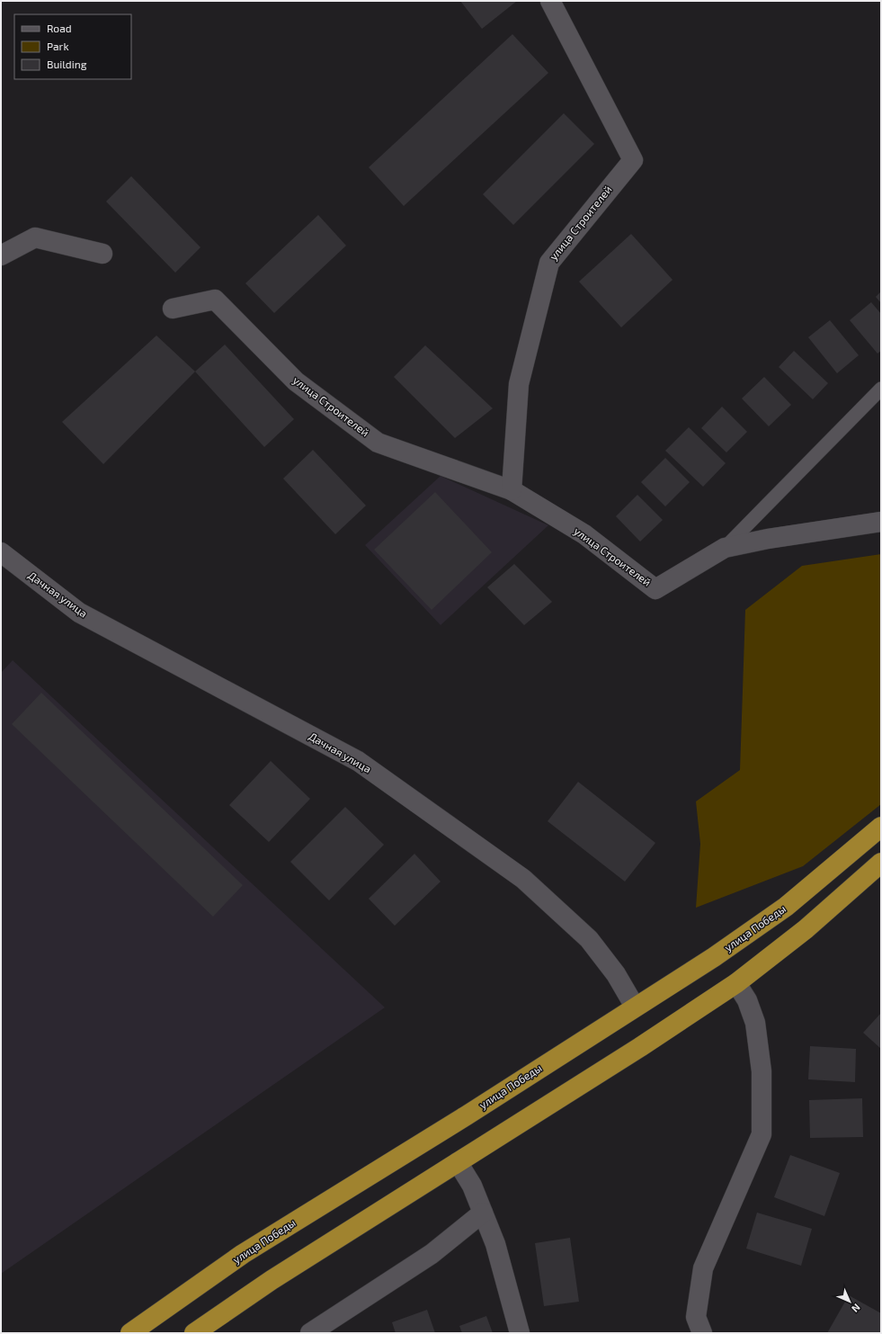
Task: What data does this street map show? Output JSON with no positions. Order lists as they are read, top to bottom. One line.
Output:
{"streets":{"highway":["улица Победы"],"street":["улица Строителей","Дачная улица"]},"crossings":[["Дачная улица","улица Победы"]],"legend":["Road","Park","Building"],"north":"bottom right"}
